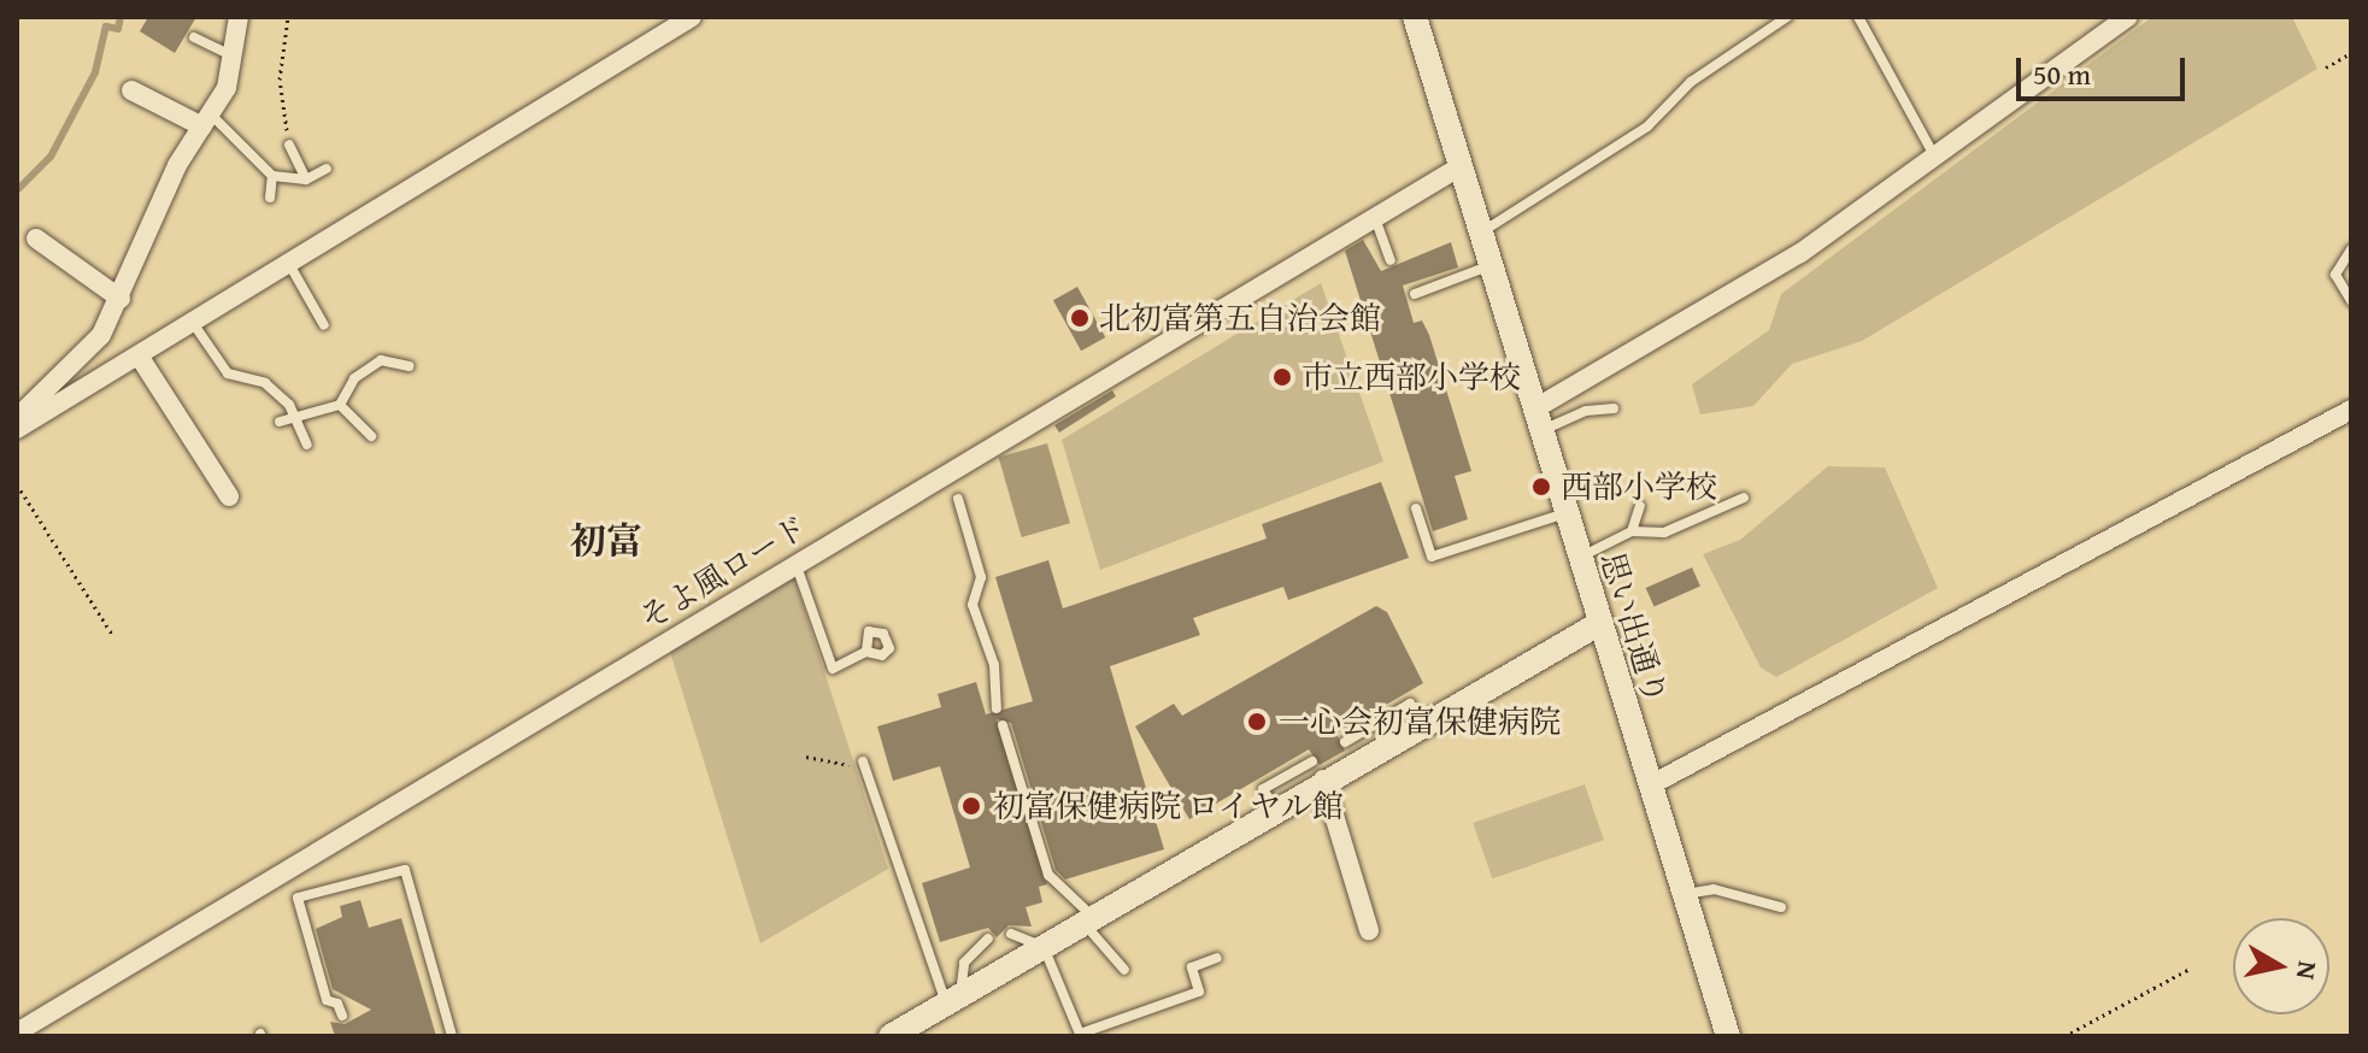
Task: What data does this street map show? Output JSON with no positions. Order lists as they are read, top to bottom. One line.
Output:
{"streets":{"street":["そよ風ロード","思い出通り"]},"crossings":[["そよ風ロード","思い出通り"]],"districts":["初富"],"places":["北初富第五自治会館","市立西部小学校","西部小学校","一心会初富保健病院","初富保健病院 ロイヤル館"],"scale_bar":"50 m","north":"right"}
